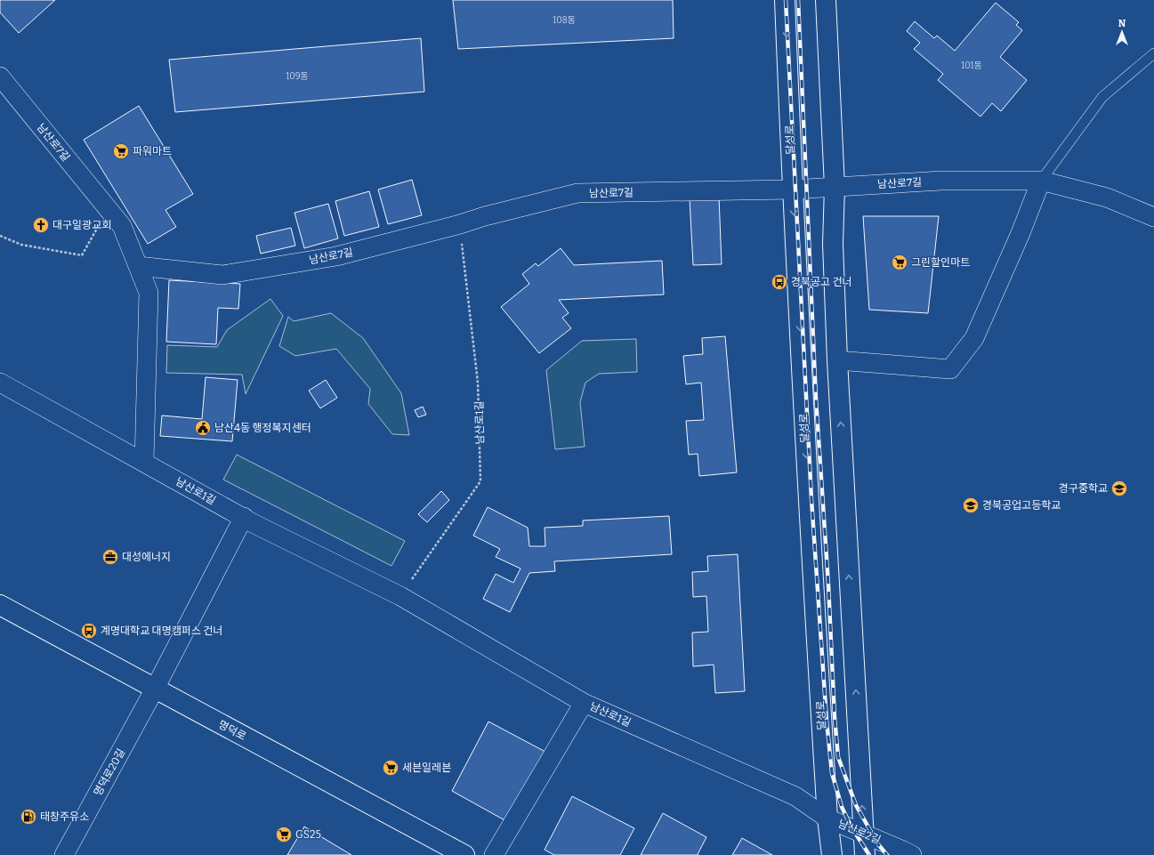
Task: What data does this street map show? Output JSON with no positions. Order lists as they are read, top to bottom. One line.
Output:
{"streets":{"main road":["달성로","명덕로"],"street":["남산로7길","남산로1길","명덕로20길","남산로2길"]},"crossings":[["달성로","남산로7길"],["달성로","남산로1길"],["달성로","남산로2길"],["남산로7길","남산로1길"],["남산로1길","명덕로20길"],["남산로1길","남산로2길"],["명덕로","명덕로20길"]],"places":{"supermarket":["파워마트","그린할인마트","세븐일레븐","GS25"],"church":["대구일광교회"],"bus stop":["경북공고 건너","계명대학교 대명캠퍼스 건너"],"public building":["남산4동 행정복지센터"],"school or university":["경구중학교","경북공업고등학교"],"office":["대성에너지"],"fuel station":["태창주유소"]},"house_numbers":["108동","101동","109동"],"north":"top"}
